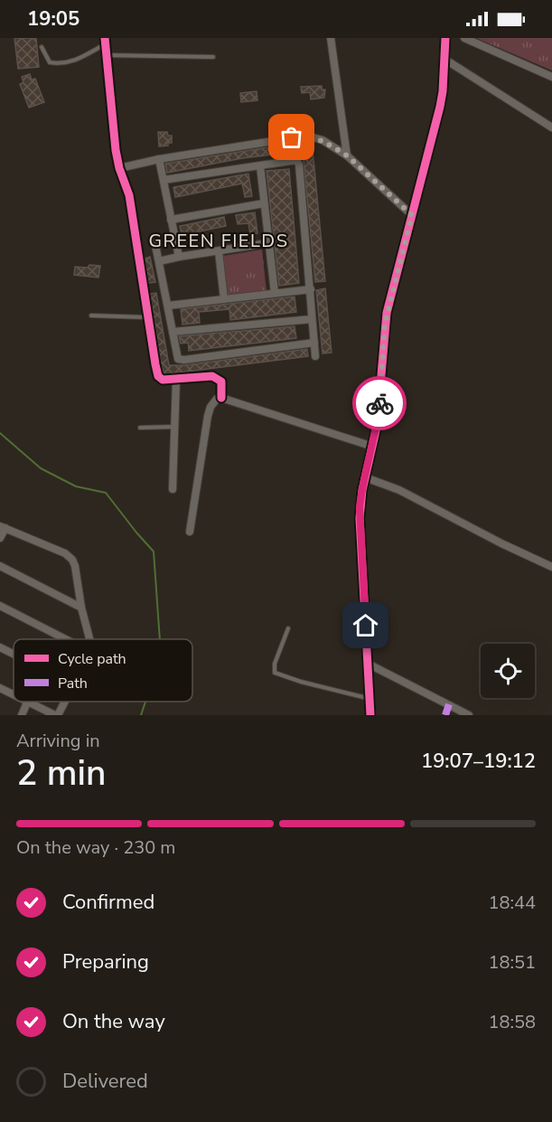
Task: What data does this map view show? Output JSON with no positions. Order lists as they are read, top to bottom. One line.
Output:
{"districts":["GREEN FIELDS"],"legend":["Cycle path","Path"],"page":{"status":"19:05","heading":["2 min","Arriving in","19:07–19:12"],"bar":"On the way · 230 m","list":[["Confirmed","18:44"],["Preparing","18:51"],["On the way","18:58"],"Delivered"]}}
